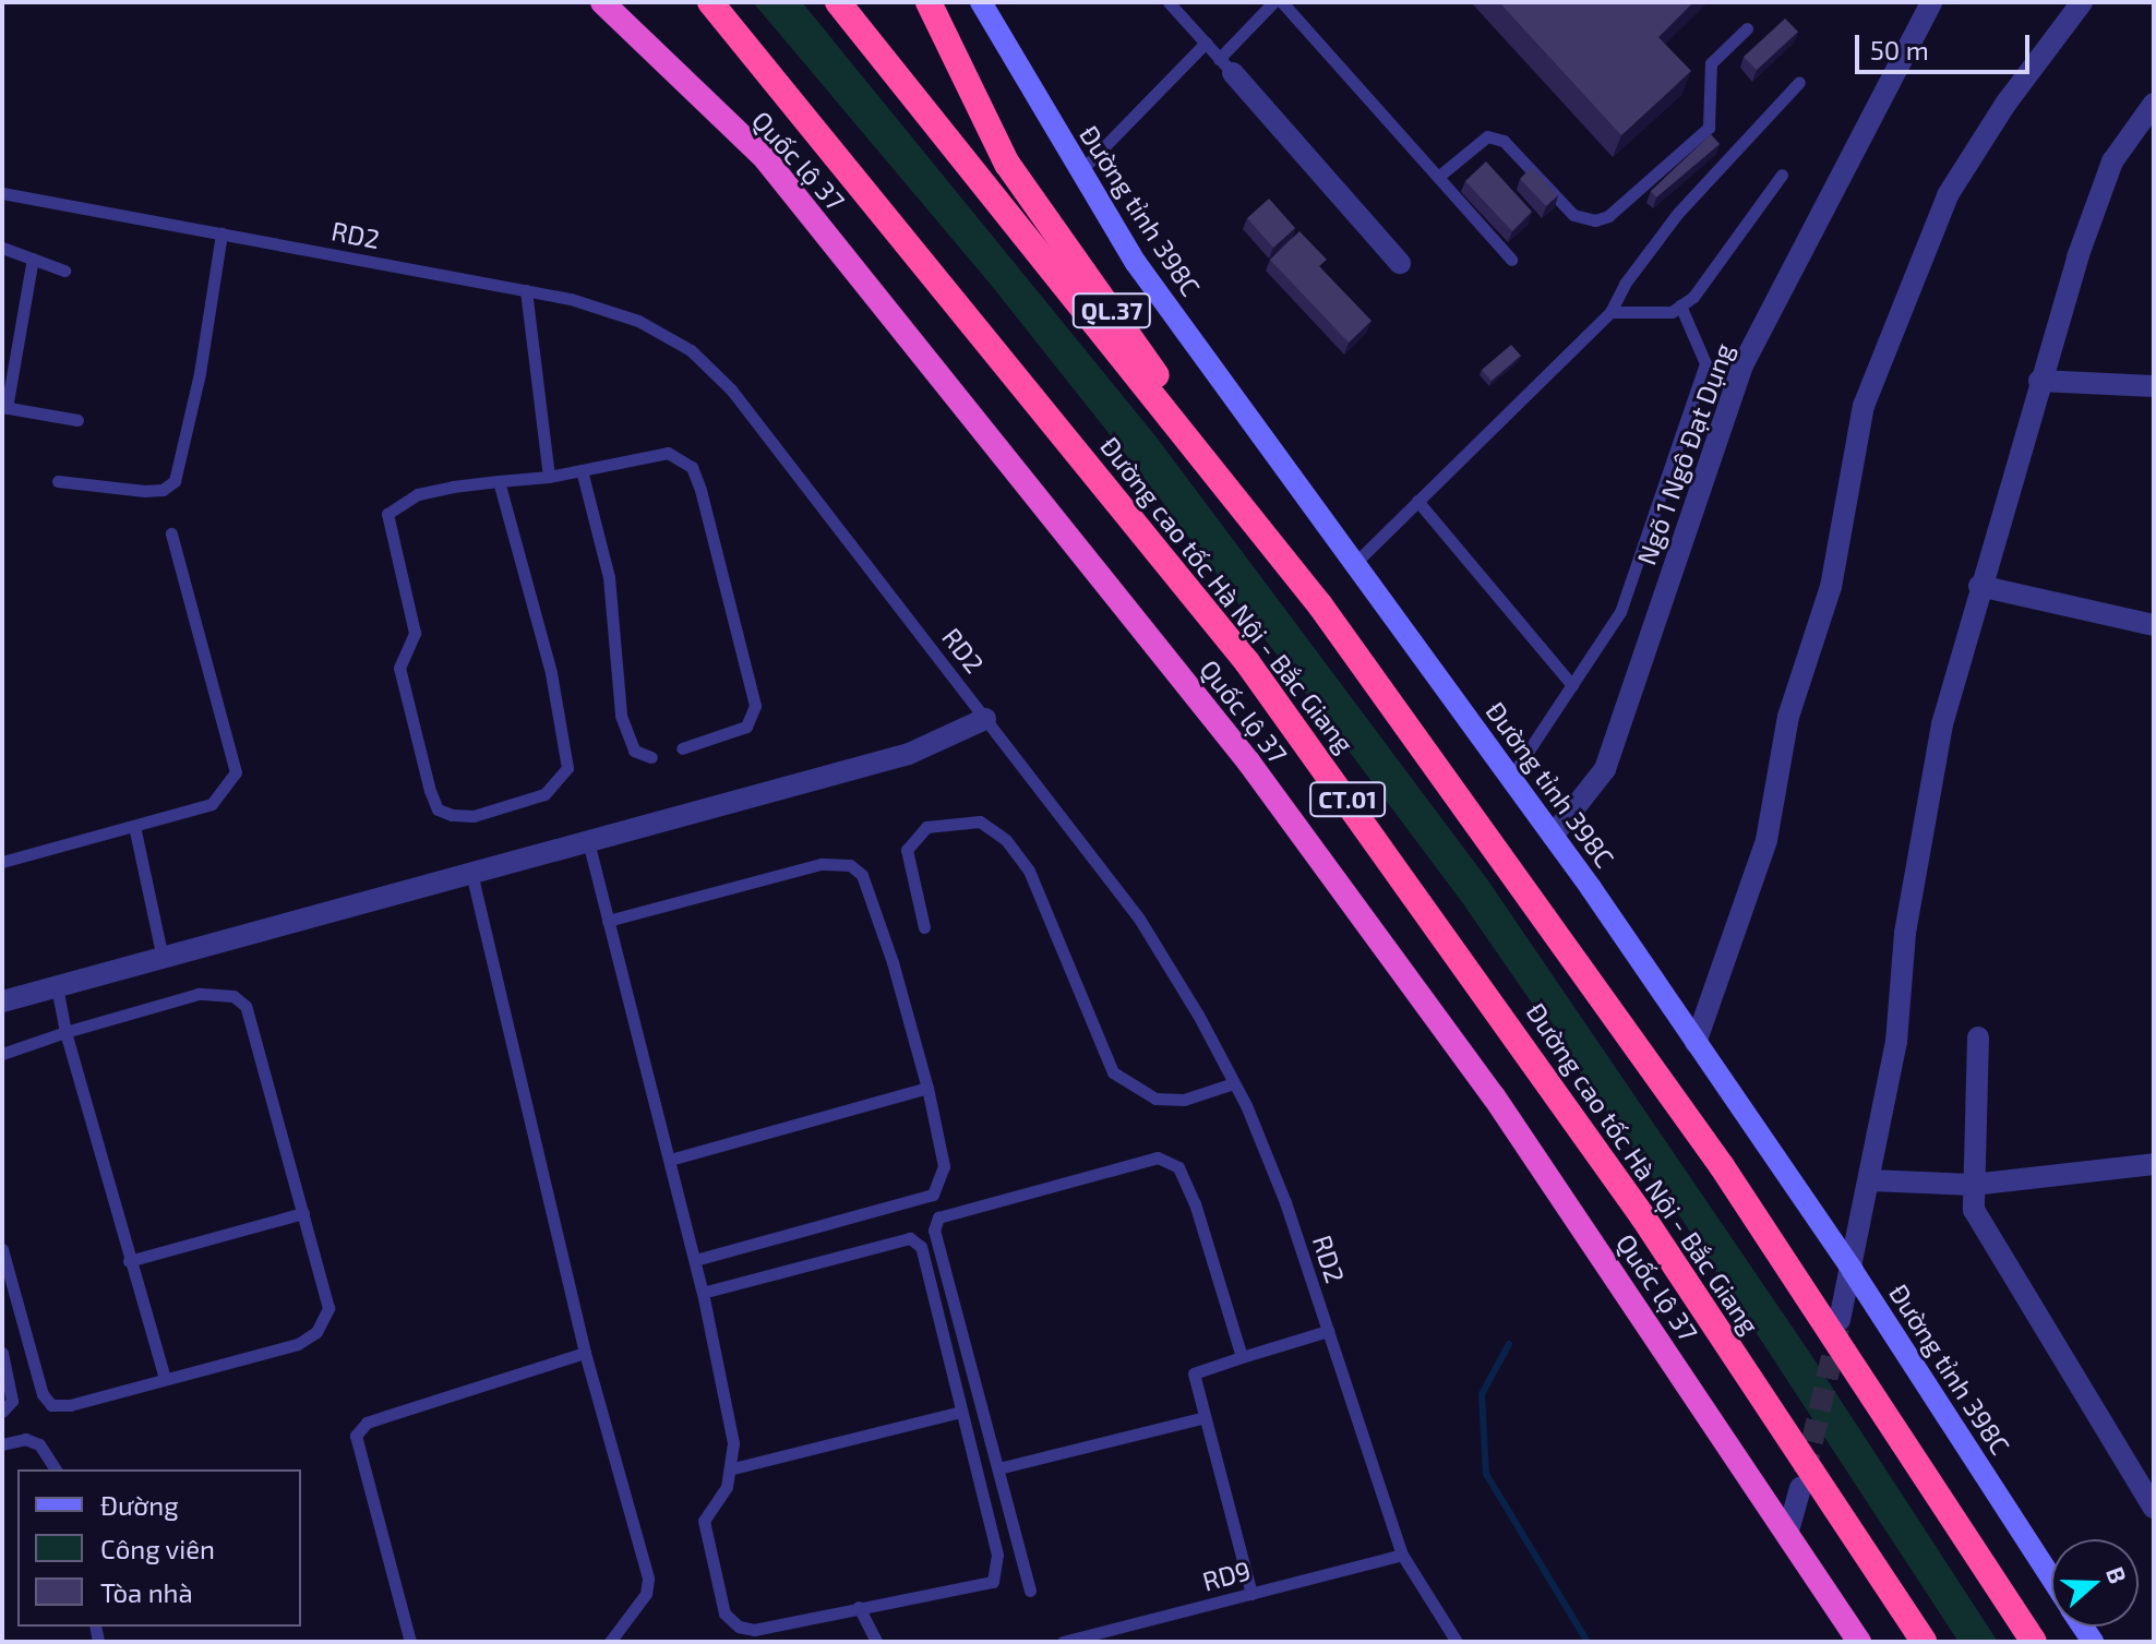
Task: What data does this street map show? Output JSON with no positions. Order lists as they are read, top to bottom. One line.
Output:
{"streets":{"highway":["Quốc lộ 37","QL.37","Đường cao tốc Hà Nội - Bắc Giang","CT.01"],"main road":["Đường tỉnh 398C"],"street":["Ngõ 1 Ngô Đạt Dụng"],"lane":["RD2","RD9"]},"crossings":[["Đường tỉnh 398C","Ngõ 1 Ngô Đạt Dụng"],["RD2","RD9"]],"legend":["Đường","Công viên","Tòa nhà"],"scale_bar":"50 m","north":"right"}
